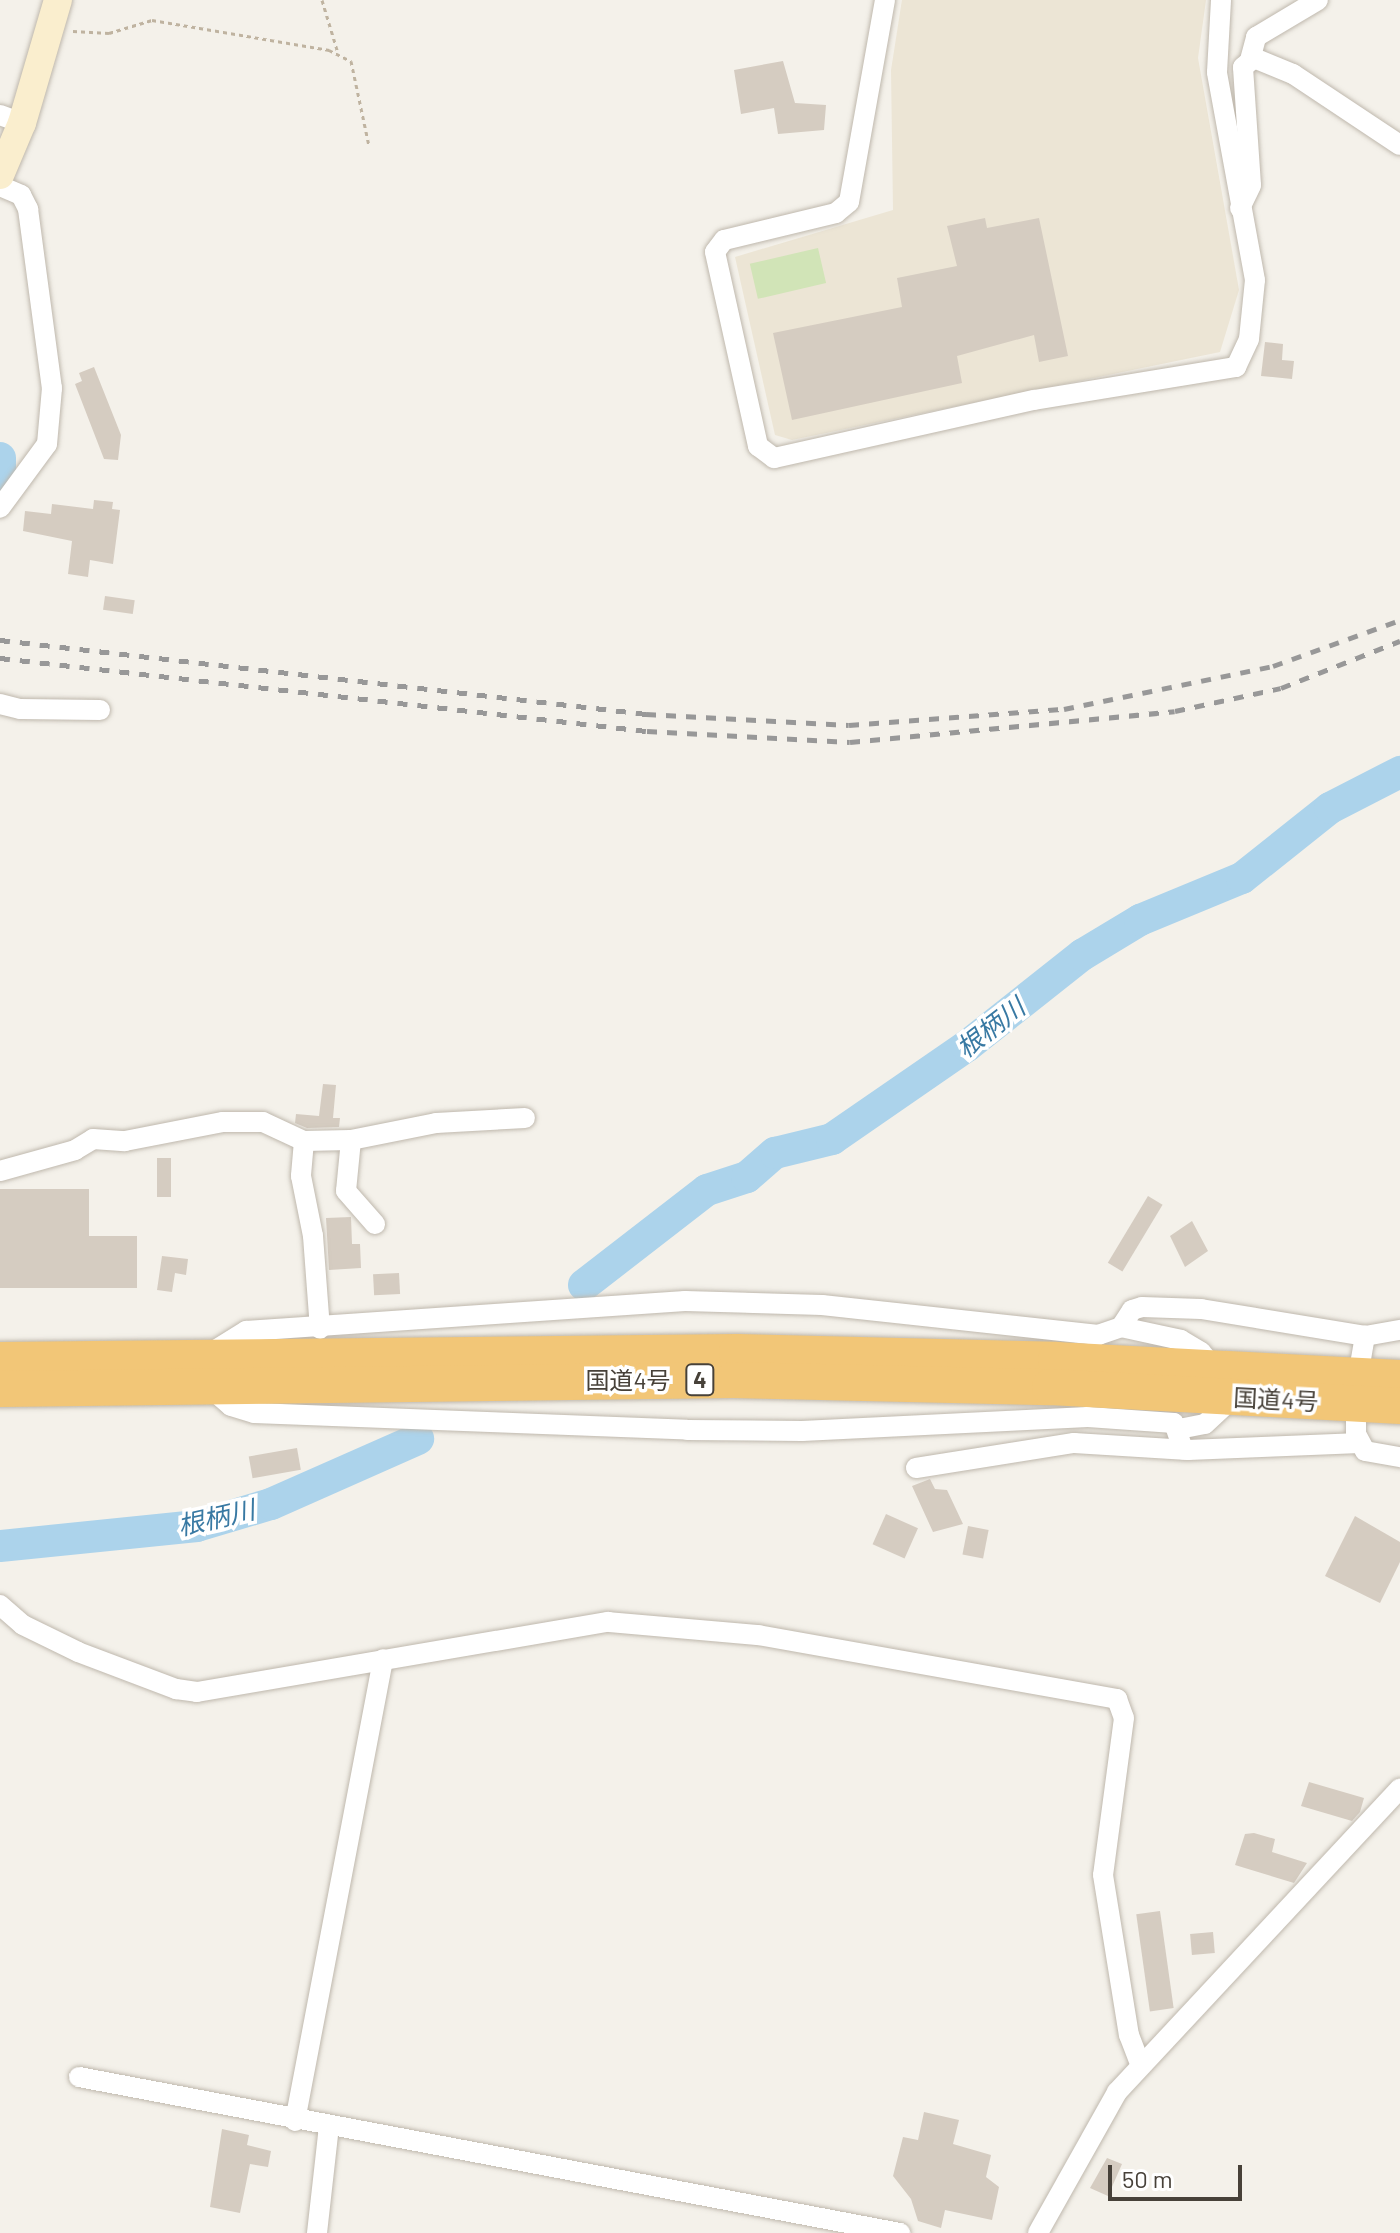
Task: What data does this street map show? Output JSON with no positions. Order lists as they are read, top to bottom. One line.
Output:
{"streets":{"highway":["国道4号","4"]},"water":["根柄川"],"scale_bar":"50 m"}
